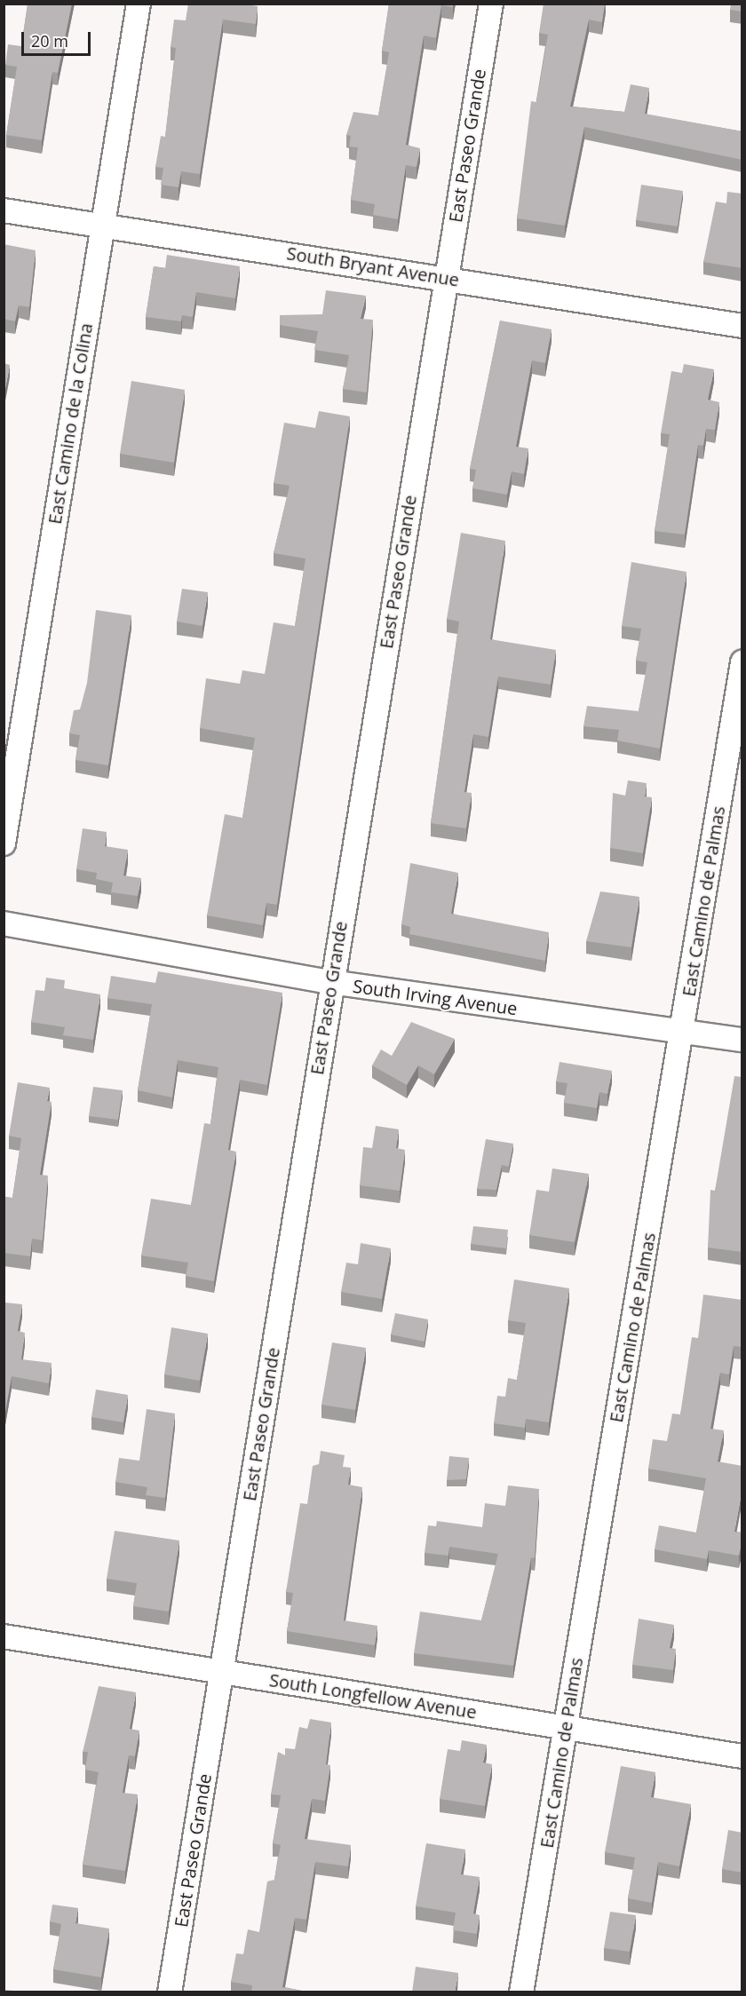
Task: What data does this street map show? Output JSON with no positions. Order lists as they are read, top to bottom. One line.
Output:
{"streets":{"street":["East Paseo Grande","South Bryant Avenue","East Camino de la Colina","East Camino de Palmas","South Irving Avenue","South Longfellow Avenue"]},"crossings":[["East Paseo Grande","South Bryant Avenue"],["East Paseo Grande","South Irving Avenue"],["East Paseo Grande","South Longfellow Avenue"],["South Bryant Avenue","East Camino de la Colina"],["East Camino de Palmas","South Irving Avenue"],["East Camino de Palmas","South Longfellow Avenue"]],"scale_bar":"20 m"}
